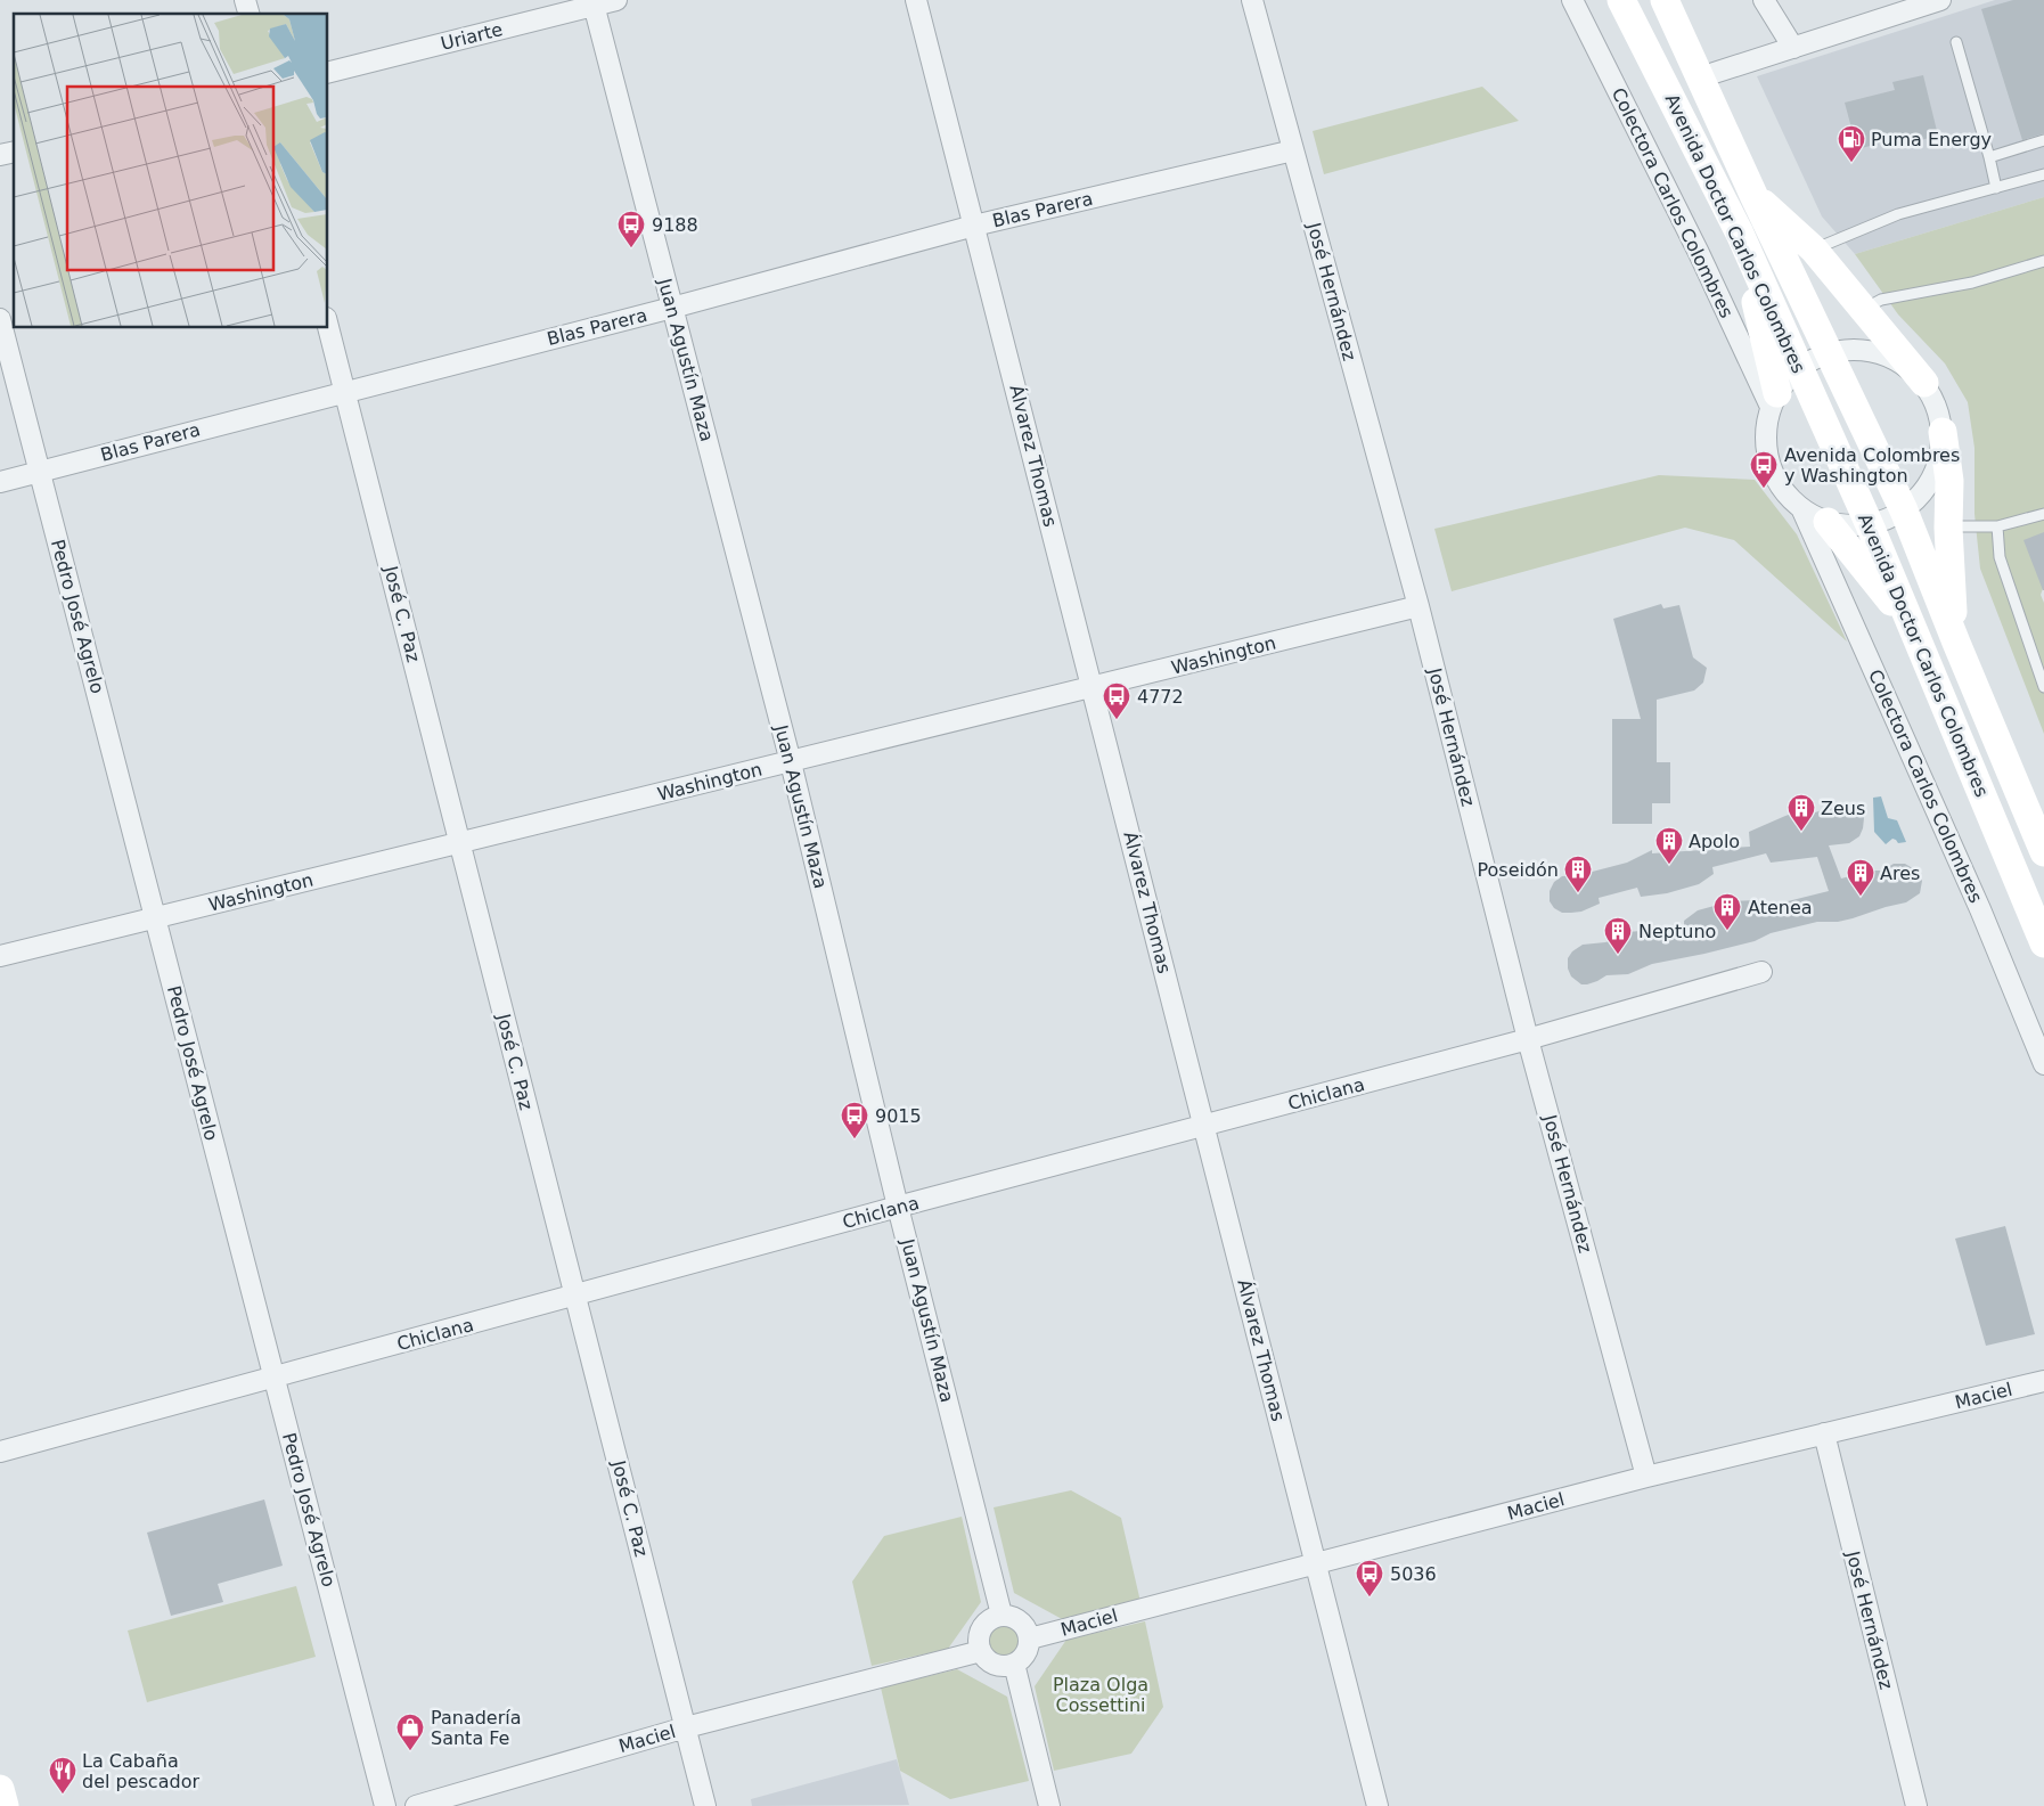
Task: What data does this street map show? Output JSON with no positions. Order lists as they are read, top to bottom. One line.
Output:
{"streets":{"main road":["Avenida Doctor Carlos Colombres"],"street":["Uriarte","Colectora Carlos Colombres","Blas Parera","José Hernández","Juan Agustín Maza","Álvarez Thomas","José C. Paz","Pedro José Agrelo","Washington","Chiclana","Maciel"]},"crossings":[["Uriarte","Juan Agustín Maza"],["Blas Parera","José Hernández"],["Blas Parera","Juan Agustín Maza"],["Blas Parera","Álvarez Thomas"],["Blas Parera","José C. Paz"],["Blas Parera","Pedro José Agrelo"],["José Hernández","Washington"],["José Hernández","Chiclana"],["José Hernández","Maciel"],["Juan Agustín Maza","Washington"],["Juan Agustín Maza","Chiclana"],["Juan Agustín Maza","Maciel"],["Álvarez Thomas","Washington"],["Álvarez Thomas","Chiclana"],["Álvarez Thomas","Maciel"],["José C. Paz","Washington"],["José C. Paz","Chiclana"],["José C. Paz","Maciel"],["Pedro José Agrelo","Washington"],["Pedro José Agrelo","Chiclana"]],"parks":["Plaza Olga Cossettini"],"places":{"fuel station":["Puma Energy"],"bus stop":["9188","Avenida Colombres y Washington","4772","9015","5036"],"building":["Zeus","Apolo","Poseidón","Ares","Atenea","Neptuno"],"shop":["Panadería Santa Fe"],"restaurant":["La Cabaña del pescador"]}}
